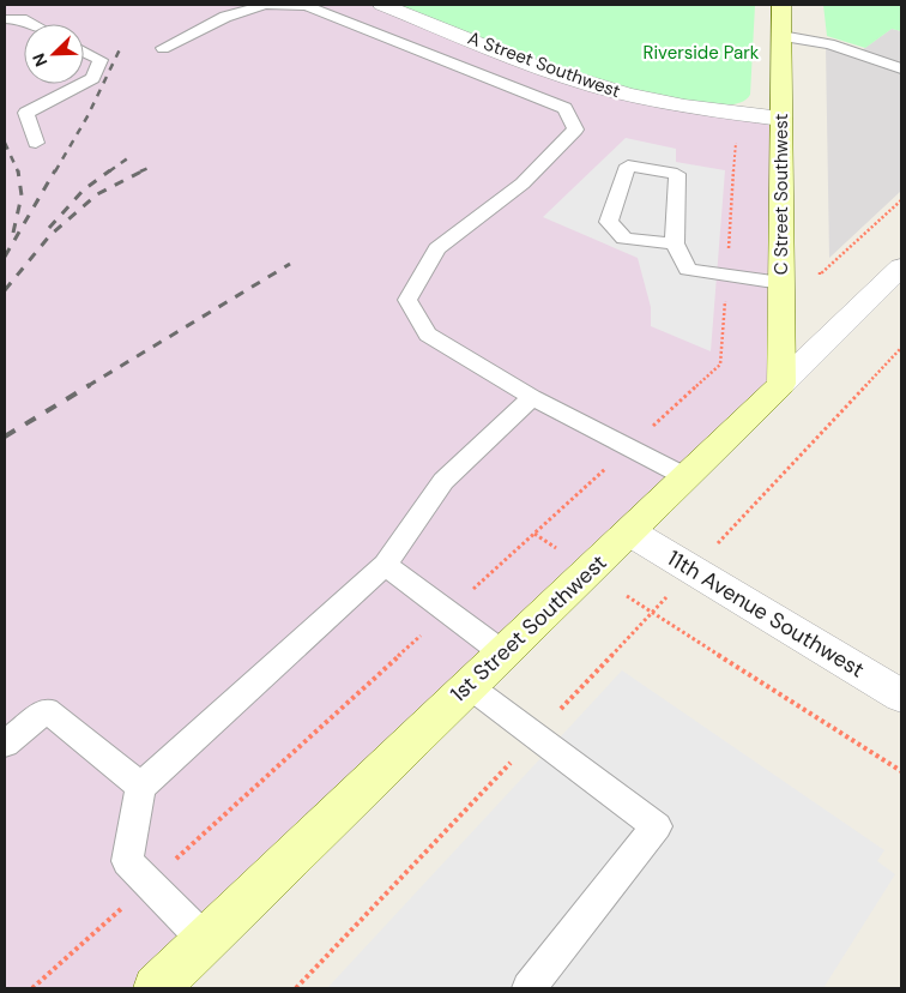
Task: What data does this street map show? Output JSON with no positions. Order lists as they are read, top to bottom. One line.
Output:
{"streets":{"main road":["C Street Southwest","1st Street Southwest"],"street":["A Street Southwest","11th Avenue Southwest"]},"crossings":[["A Street Southwest","C Street Southwest"],["C Street Southwest","1st Street Southwest"],["11th Avenue Southwest","1st Street Southwest"]],"parks":["Riverside Park"],"north":"bottom left"}
